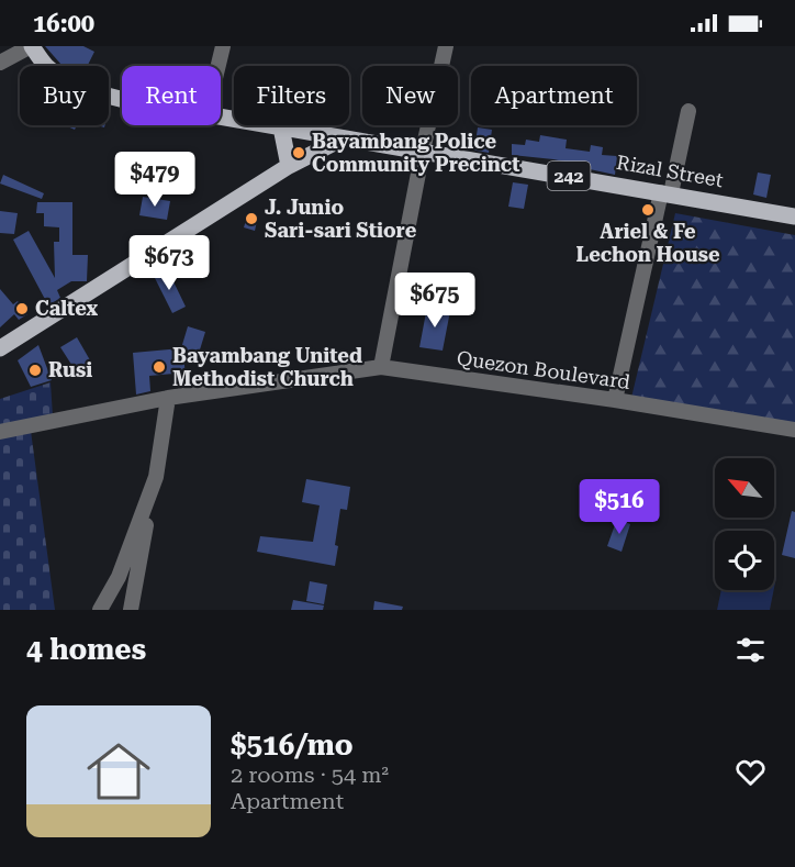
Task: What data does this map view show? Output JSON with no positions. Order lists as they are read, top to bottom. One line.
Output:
{"streets":{"main road":["Rizal Street","242"],"street":["Quezon Boulevard"]},"crossings":[["Rizal Street","242"]],"places":["Bayambang Police Community Precinct","Ariel & Fe Lechon House","J. Junio Sari-sari Stiore","Caltex","Bayambang United Methodist Church","Rusi"],"north":"top left","page":{"status":"16:00","chip":["Buy","Rent","Filters","New","Apartment"],"price":["$479","$673","$675","$516"],"heading":"4 homes","list":[{"name":"$516/mo","note":"2 rooms · 54 m² · Apartment"}]}}
